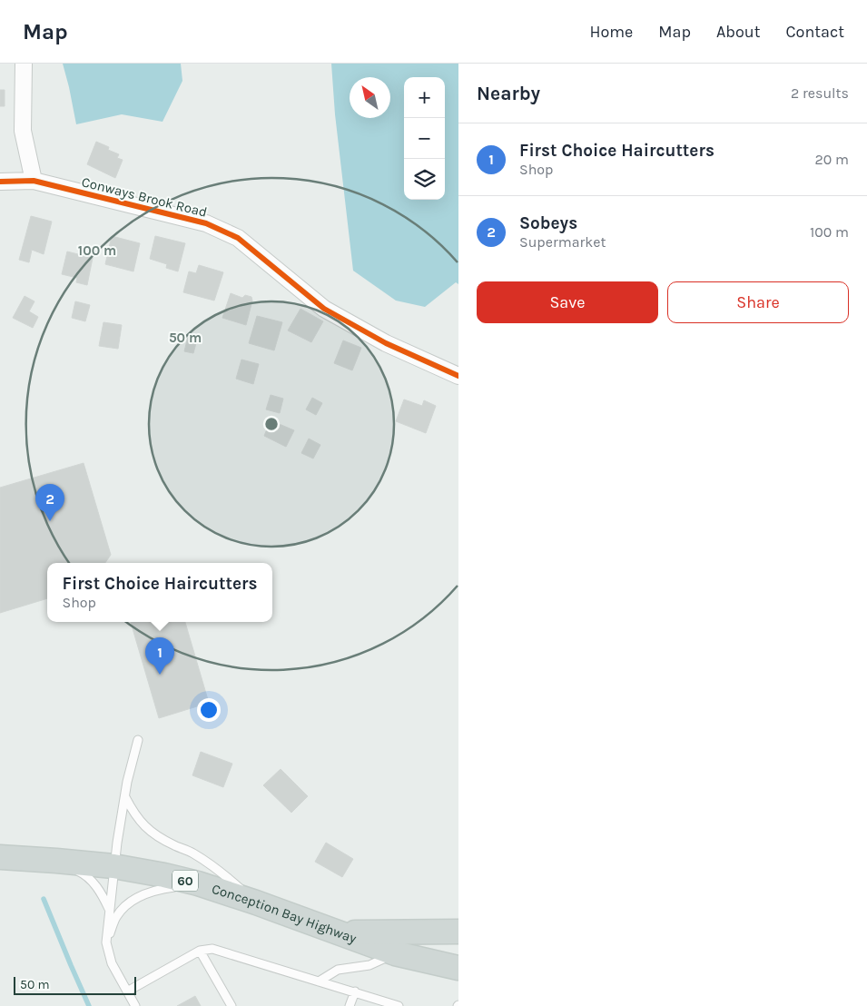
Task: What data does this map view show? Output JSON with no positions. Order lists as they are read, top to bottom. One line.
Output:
{"streets":{"main road":["60","Conception Bay Highway"],"street":["Conways Brook Road"]},"scale_bar":"50 m","north":"top left","page":{"header":"Map","nav":["Home","Map","About","Contact"],"heading":["Nearby","2 results"],"map_buttons":["+","−"],"list":[{"mark":"1","name":"First Choice Haircutters","note":"Shop","value":"20 m"},{"mark":"2","name":"Sobeys","note":"Supermarket","value":"100 m"}],"buttons":["Save","Share"],"pins":["2","1"],"popup":["First Choice Haircutters","Shop"],"scale":"50 m"},"rings":["100 m","50 m"]}
